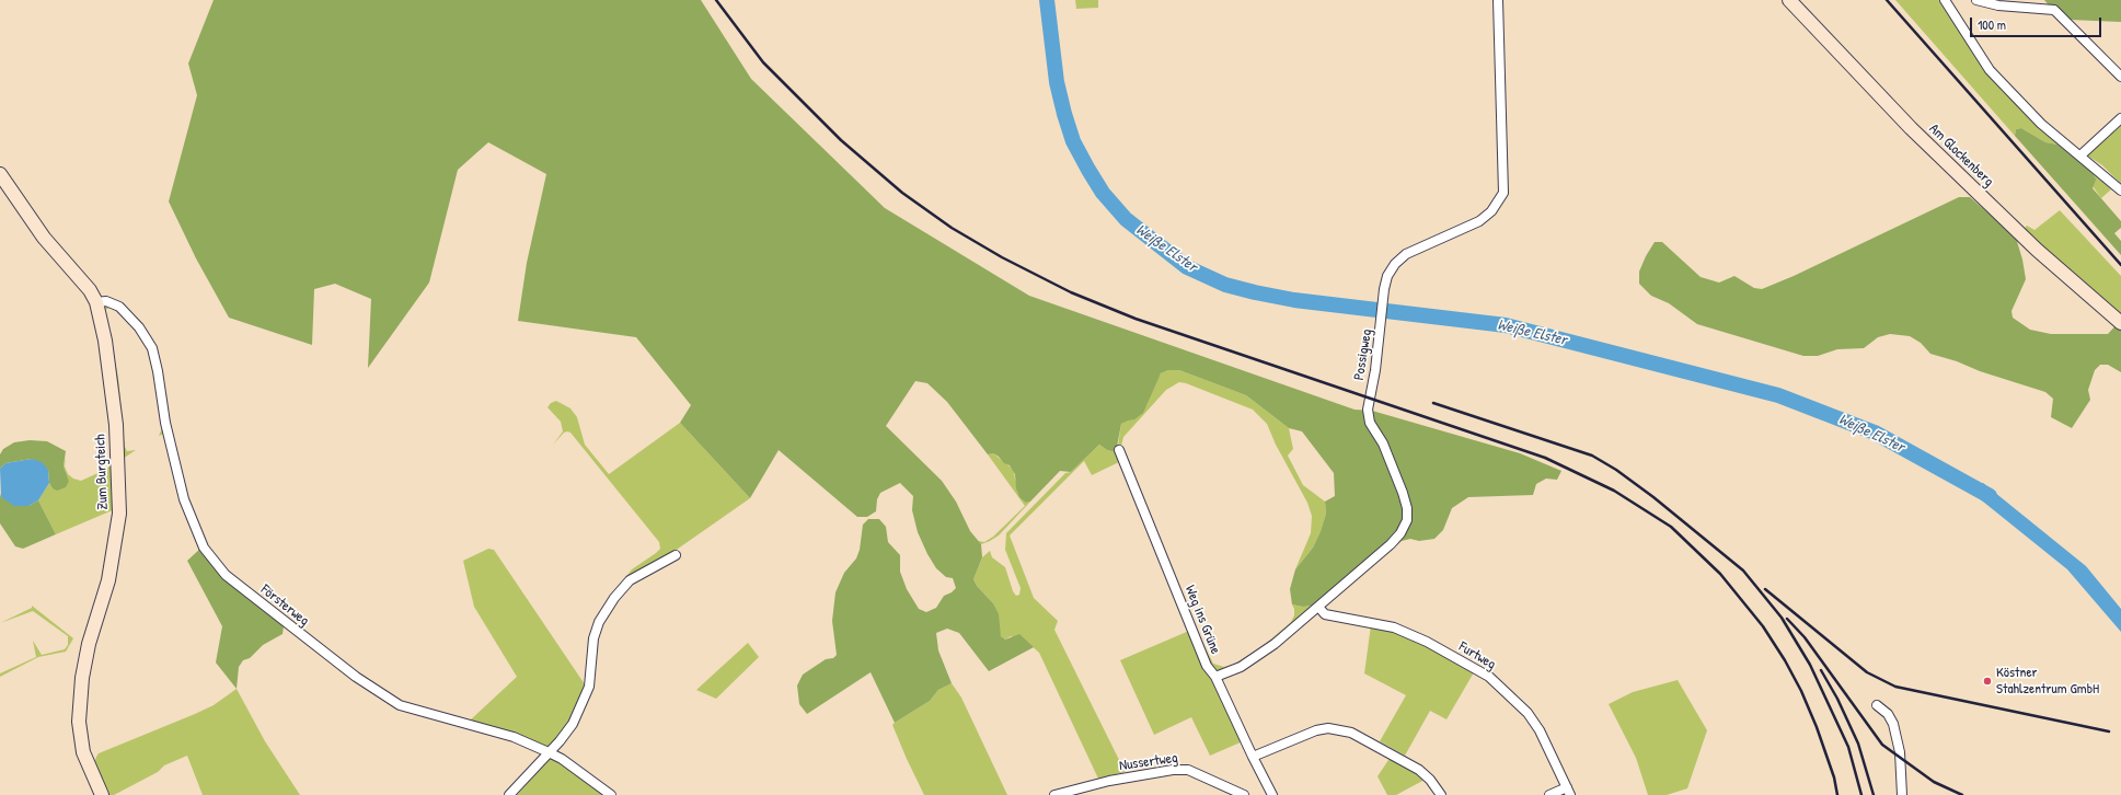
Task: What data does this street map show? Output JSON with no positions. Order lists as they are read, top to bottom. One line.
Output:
{"streets":{"street":["Am Glockenberg","Possigweg","Zum Burgteich","Försterweg","Weg ins Grüne","Furtweg","Nussertweg"]},"crossings":[["Possigweg","Weg ins Grüne"],["Possigweg","Furtweg"],["Zum Burgteich","Försterweg"]],"water":["Weiße Elster"],"places":["Köstner Stahlzentrum GmbH"],"scale_bar":"100 m"}
